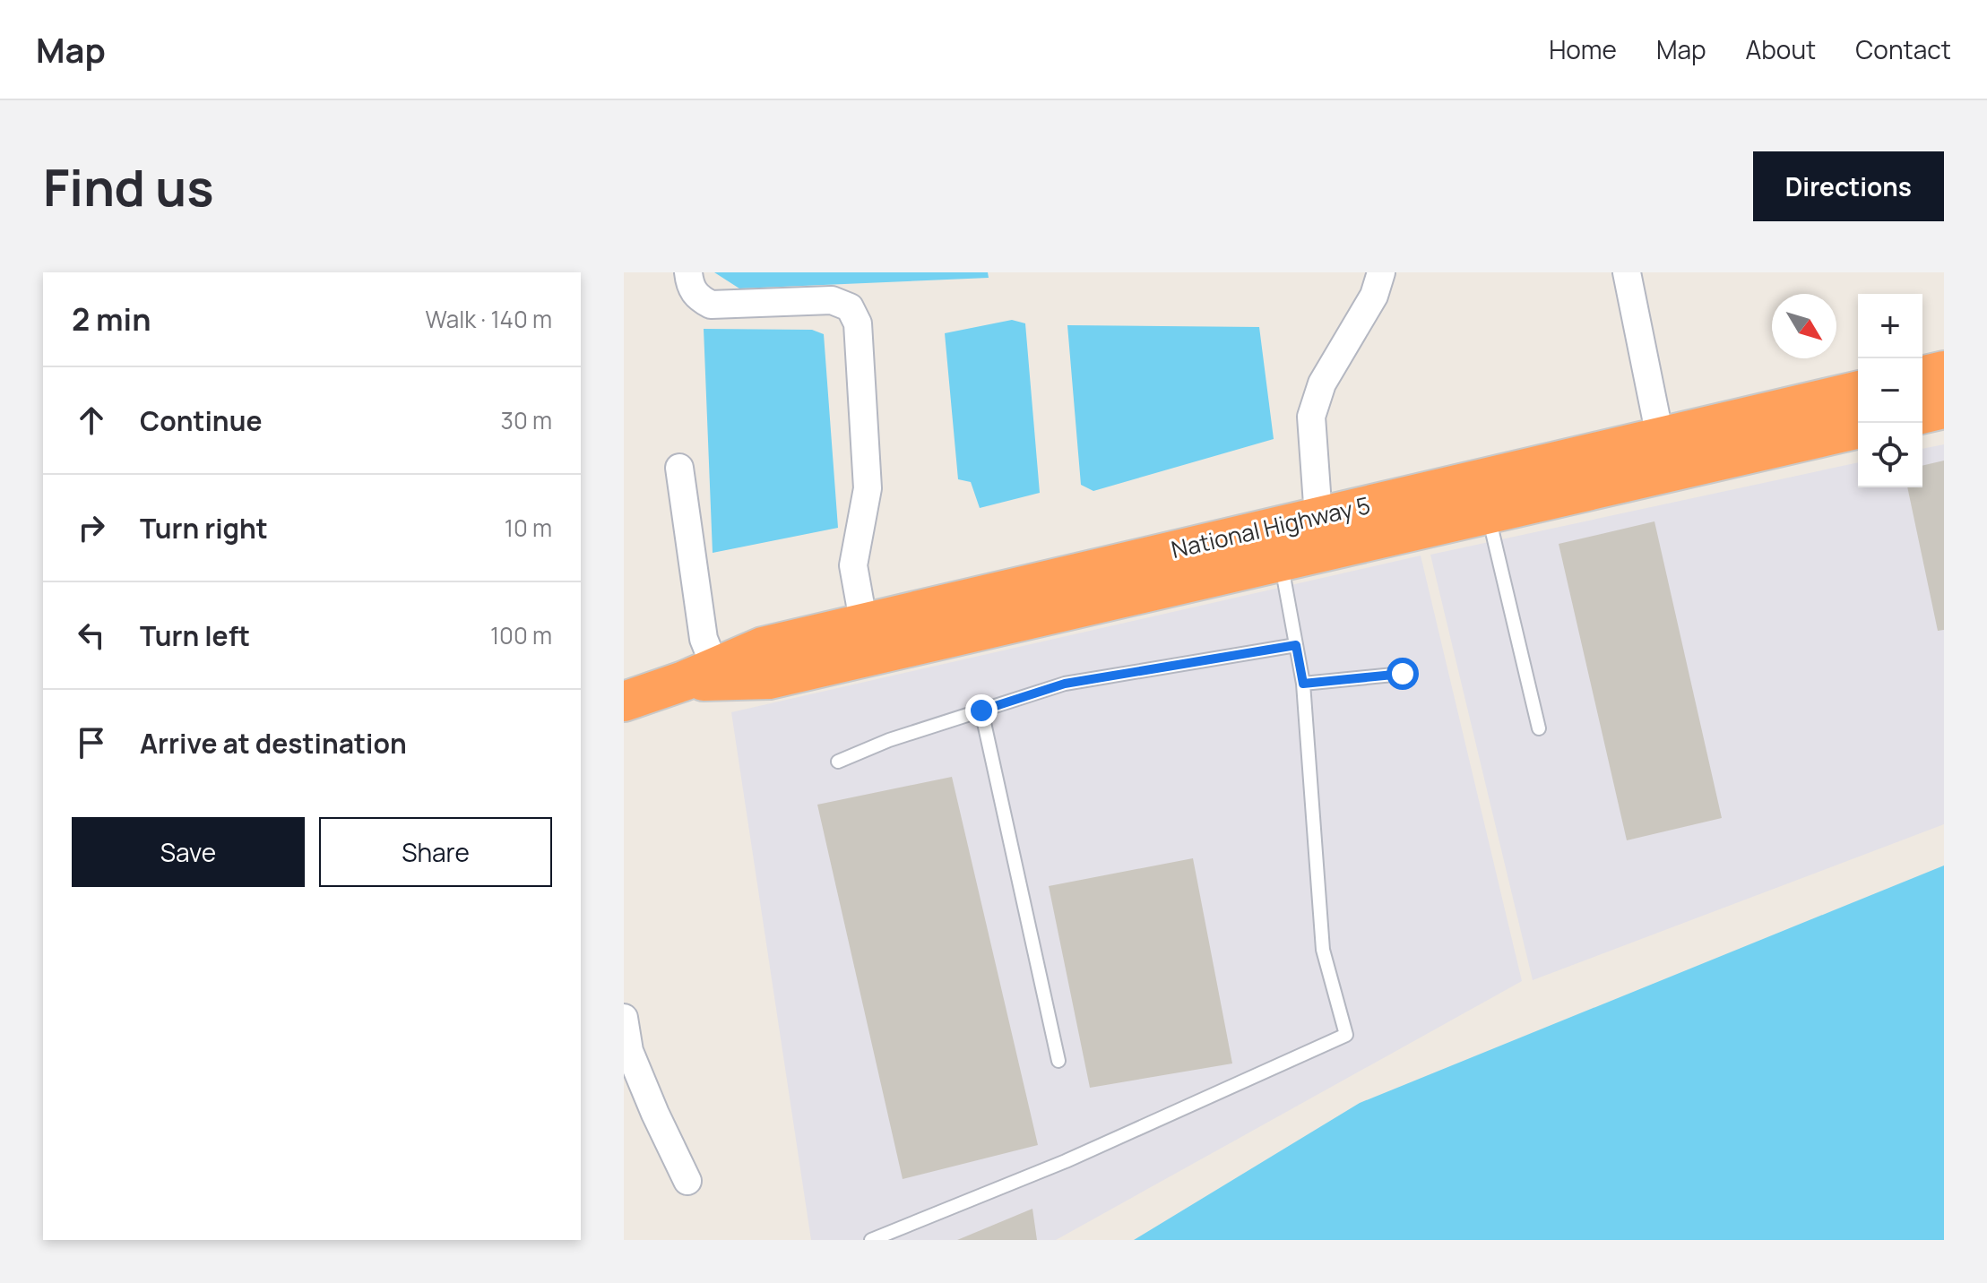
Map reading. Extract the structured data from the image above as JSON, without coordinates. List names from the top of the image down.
{
  "streets": {
    "highway": ["National Highway 5"]
  },
  "north": "bottom right",
  "page": {
    "header": "Map",
    "nav": [
      "Home",
      "Map",
      "About",
      "Contact"
    ],
    "buttons": [
      "Directions",
      ["Save", "Share"]
    ],
    "title": "Find us",
    "heading": ["2 min", "Walk · 140 m"],
    "map_buttons": ["+", "−"],
    "list": [
      ["Continue", "30 m"],
      ["Turn right", "10 m"],
      ["Turn left", "100 m"],
      "Arrive at destination"
    ]
  }
}
